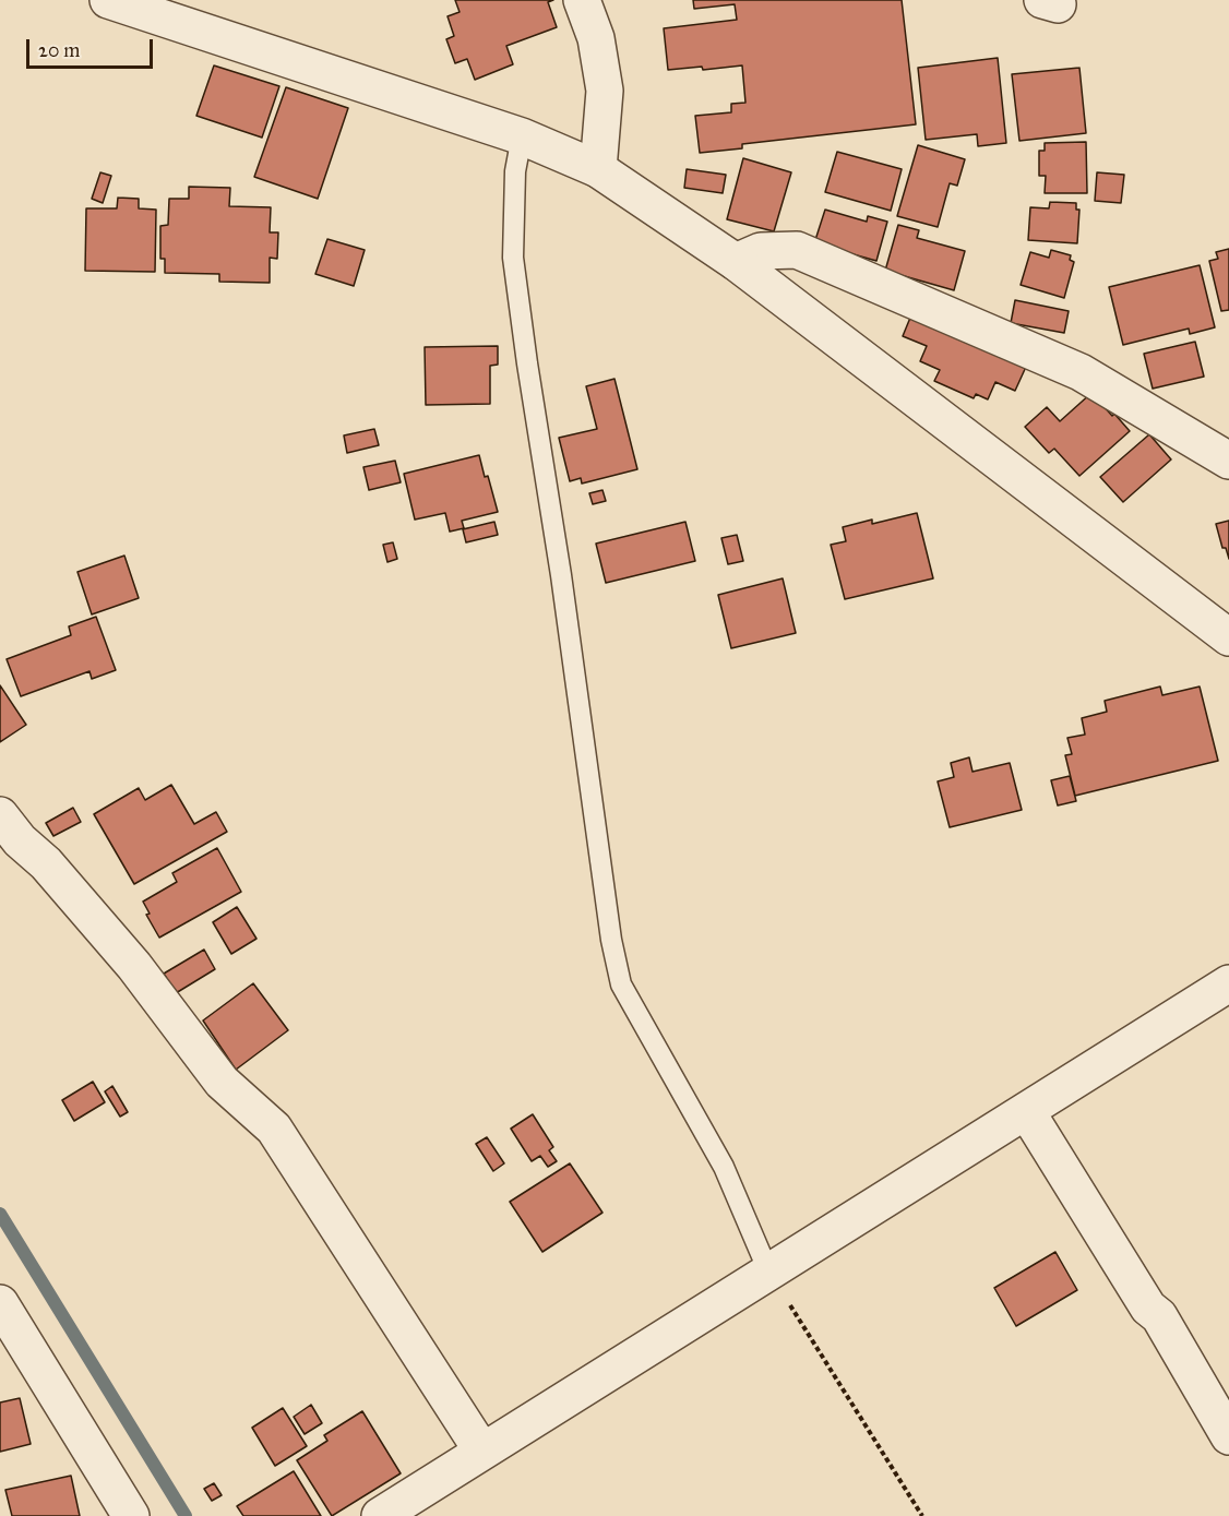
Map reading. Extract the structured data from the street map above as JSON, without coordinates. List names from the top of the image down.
{
  "scale_bar": "20 m"
}
